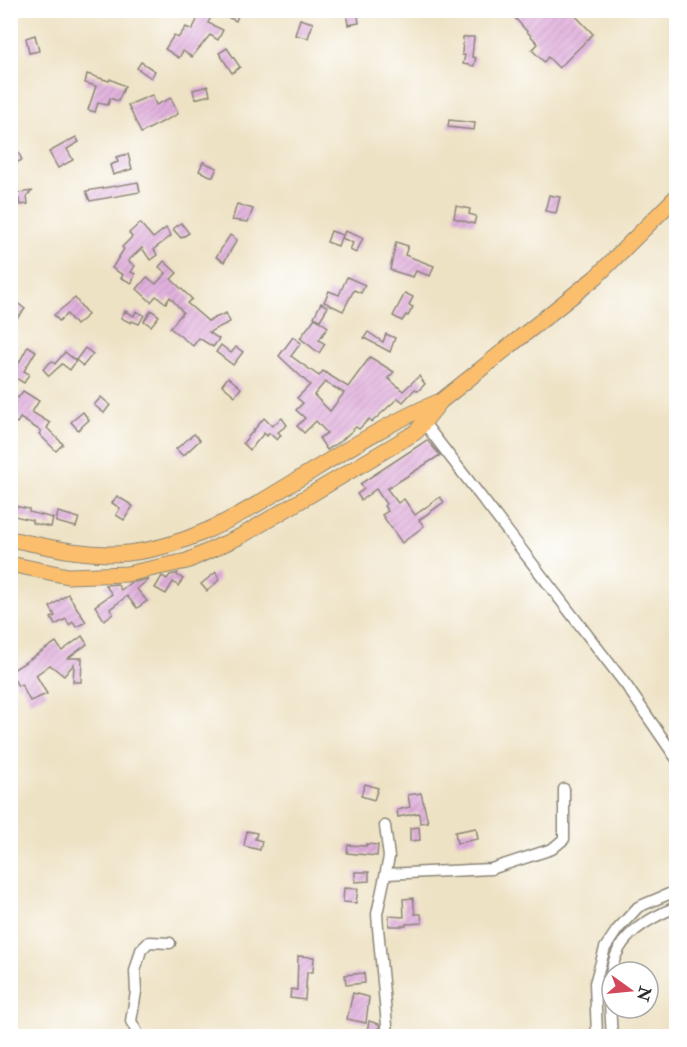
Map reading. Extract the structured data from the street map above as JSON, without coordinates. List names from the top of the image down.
{
  "north": "right"
}
